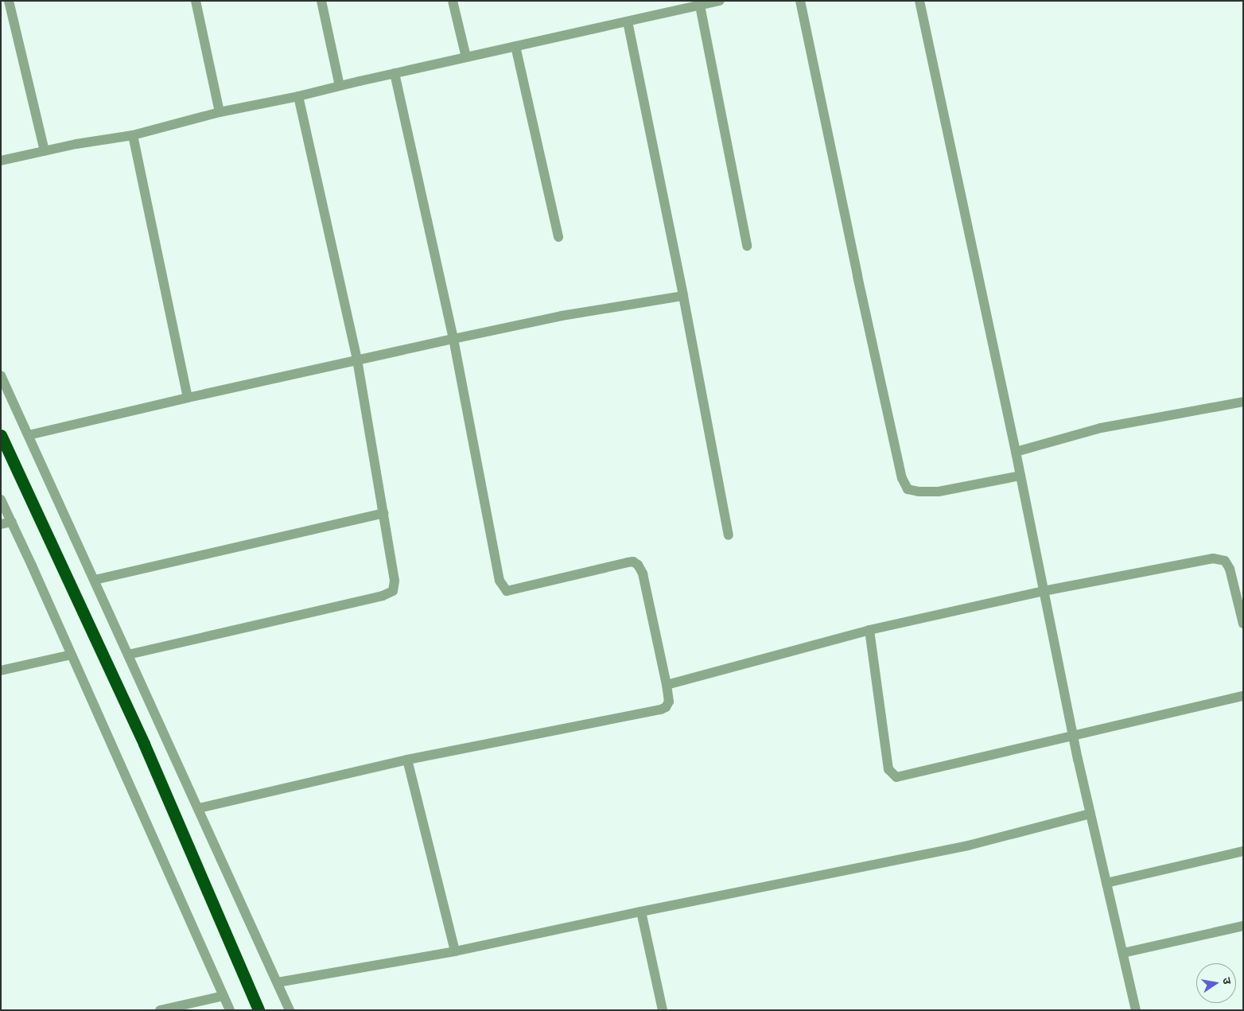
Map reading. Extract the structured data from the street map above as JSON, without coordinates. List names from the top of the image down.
{
  "north": "right"
}
